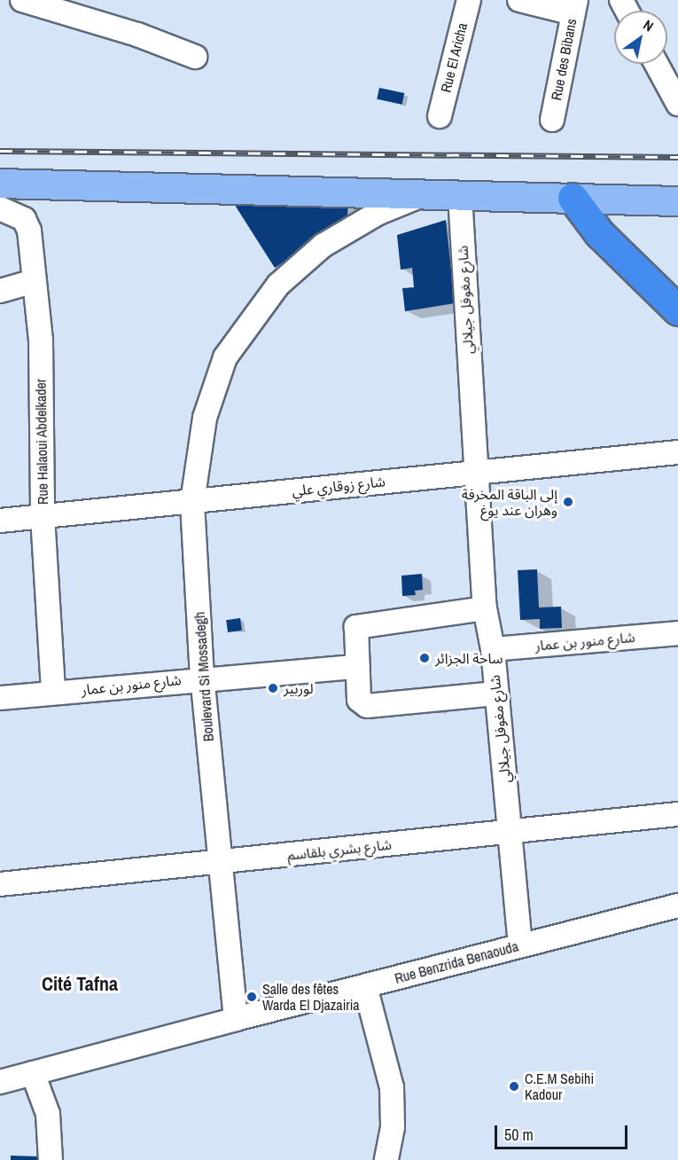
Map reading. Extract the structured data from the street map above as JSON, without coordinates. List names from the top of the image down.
{
  "streets": {
    "street": [
      "Rue El Aricha",
      "Rue des Bibans",
      "شارع مغوفل جيلالي",
      "Rue Halaoui Abdelkader",
      "شارع زوقاري علي",
      "شارع منور بن عمار",
      "Boulevard Si Mossadegh",
      "شارع بشري بلقاسم",
      "Rue Benzrida Benaouda"
    ]
  },
  "crossings": [
    ["شارع مغوفل جيلالي", "شارع زوقاري علي"],
    ["شارع مغوفل جيلالي", "شارع منور بن عمار"],
    ["شارع مغوفل جيلالي", "شارع بشري بلقاسم"],
    ["شارع مغوفل جيلالي", "Rue Benzrida Benaouda"],
    ["Rue Halaoui Abdelkader", "شارع زوقاري علي"],
    ["Rue Halaoui Abdelkader", "شارع منور بن عمار"],
    ["شارع زوقاري علي", "Boulevard Si Mossadegh"],
    ["شارع منور بن عمار", "Boulevard Si Mossadegh"],
    ["Boulevard Si Mossadegh", "شارع بشري بلقاسم"],
    ["Boulevard Si Mossadegh", "Rue Benzrida Benaouda"]
  ],
  "districts": ["Cité Tafna"],
  "places": [
    "إلى الباقة المخرفة وهران عند يوغ",
    "ساحة الجزائر",
    "لوربير",
    "Salle des fêtes Warda El Djazairia",
    "C.E.M Sebihi Kadour"
  ],
  "scale_bar": "50 m",
  "north": "top right"
}
